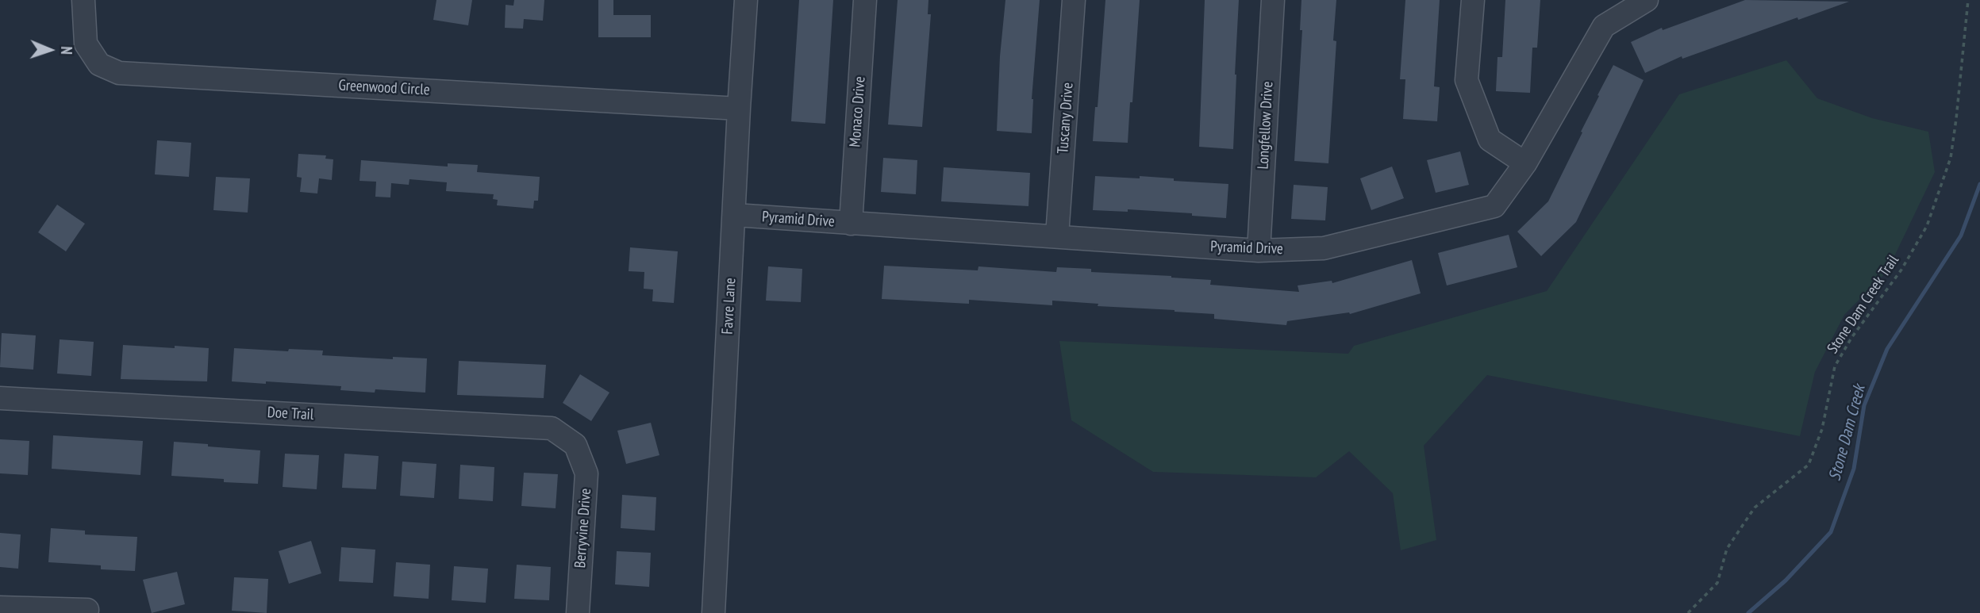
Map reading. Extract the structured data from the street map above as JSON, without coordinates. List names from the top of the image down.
{
  "streets": {
    "street": [
      "Greenwood Circle",
      "Monaco Drive",
      "Tuscany Drive",
      "Longfellow Drive",
      "Pyramid Drive",
      "Favre Lane",
      "Doe Trail",
      "Berryvine Drive"
    ],
    "path": ["Stone Dam Creek Trail"]
  },
  "crossings": [
    ["Greenwood Circle", "Favre Lane"],
    ["Monaco Drive", "Pyramid Drive"],
    ["Tuscany Drive", "Pyramid Drive"],
    ["Longfellow Drive", "Pyramid Drive"],
    ["Pyramid Drive", "Favre Lane"],
    ["Doe Trail", "Berryvine Drive"]
  ],
  "water": ["Stone Dam Creek"],
  "north": "right"
}
